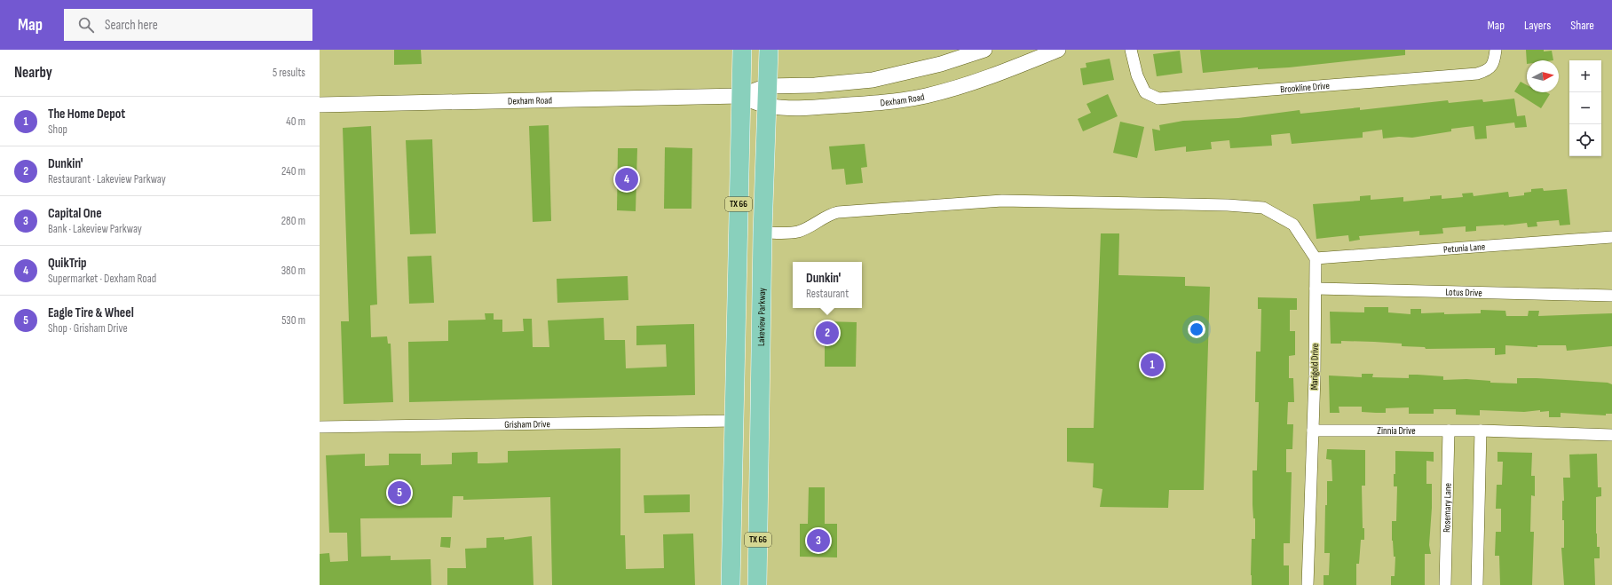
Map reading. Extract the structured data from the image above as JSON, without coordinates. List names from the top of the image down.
{
  "streets": {
    "main road": ["TX 66", "Lakeview Parkway"],
    "street": [
      "Brookline Drive",
      "Dexham Road",
      "Petunia Lane",
      "Lotus Drive",
      "Marigold Drive",
      "Grisham Drive",
      "Zinnia Drive",
      "Rosemary Lane"
    ]
  },
  "crossings": [
    ["Dexham Road", "TX 66"],
    ["Dexham Road", "Lakeview Parkway"],
    ["TX 66", "Grisham Drive"],
    ["Petunia Lane", "Marigold Drive"],
    ["Lotus Drive", "Marigold Drive"],
    ["Marigold Drive", "Zinnia Drive"],
    ["Zinnia Drive", "Rosemary Lane"]
  ],
  "north": "right",
  "page": {
    "header": "Map",
    "search": "Search here",
    "nav": ["Map", "Layers", "Share"],
    "heading": ["Nearby", "5 results"],
    "map_buttons": ["+", "−"],
    "list": [
      {
        "mark": "1",
        "name": "The Home Depot",
        "note": "Shop",
        "value": "40 m"
      },
      {
        "mark": "2",
        "name": "Dunkin'",
        "note": "Restaurant · Lakeview Parkway",
        "value": "240 m"
      },
      {
        "mark": "3",
        "name": "Capital One",
        "note": "Bank · Lakeview Parkway",
        "value": "280 m"
      },
      {
        "mark": "4",
        "name": "QuikTrip",
        "note": "Supermarket · Dexham Road",
        "value": "380 m"
      },
      {
        "mark": "5",
        "name": "Eagle Tire & Wheel",
        "note": "Shop · Grisham Drive",
        "value": "530 m"
      }
    ],
    "pins": [
      "4",
      "2",
      "1",
      "5",
      "3"
    ],
    "popup": ["Dunkin'", "Restaurant"]
  }
}
